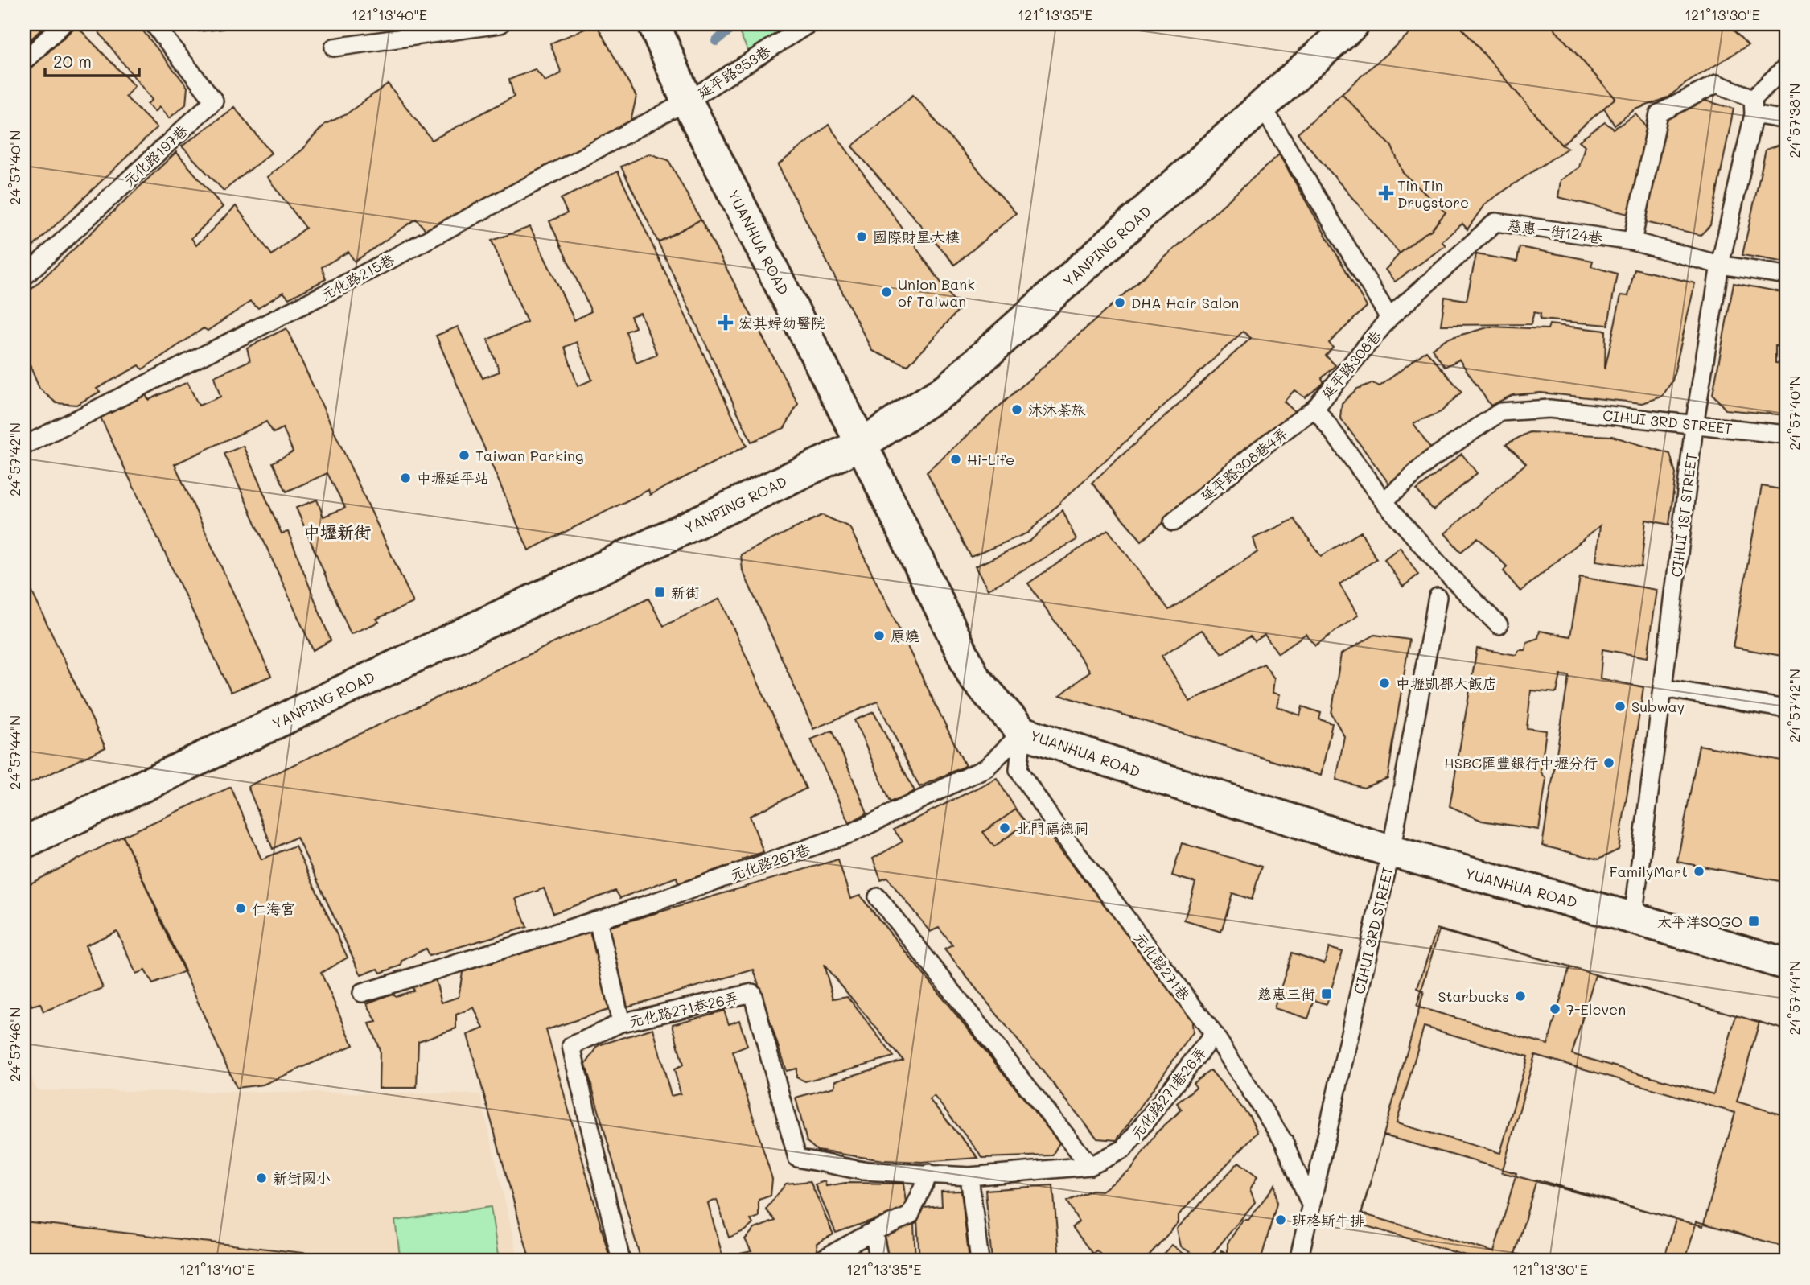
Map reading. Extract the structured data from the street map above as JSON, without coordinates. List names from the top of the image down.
{
  "streets": {
    "street": ["YUANHUA ROAD", "YANPING ROAD"],
    "lane": [
      "延平路353巷",
      "元化路197巷",
      "慈惠一街124巷",
      "元化路215巷",
      "延平路308巷",
      "CIHUI 3RD STREET",
      "延平路308巷4弄",
      "CIHUI 1ST STREET",
      "元化路267巷",
      "元化路271巷",
      "元化路271巷26弄"
    ]
  },
  "crossings": [
    ["延平路353巷", "YUANHUA ROAD"],
    ["延平路353巷", "元化路215巷"],
    ["慈惠一街124巷", "延平路308巷"],
    ["慈惠一街124巷", "CIHUI 1ST STREET"],
    ["YUANHUA ROAD", "YANPING ROAD"],
    ["YUANHUA ROAD", "元化路215巷"],
    ["YUANHUA ROAD", "CIHUI 3RD STREET"],
    ["YUANHUA ROAD", "CIHUI 1ST STREET"],
    ["YUANHUA ROAD", "元化路267巷"],
    ["YUANHUA ROAD", "元化路271巷"],
    ["YANPING ROAD", "延平路308巷"],
    ["延平路308巷", "CIHUI 3RD STREET"],
    ["延平路308巷", "延平路308巷4弄"],
    ["CIHUI 3RD STREET", "CIHUI 1ST STREET"],
    ["CIHUI 3RD STREET", "元化路271巷"],
    ["元化路267巷", "元化路271巷"],
    ["元化路271巷", "元化路271巷26弄"]
  ],
  "districts": ["中壢新街"],
  "places": {
    "health": ["Tin Tin Drugstore", "宏其婦幼醫院"],
    "other": [
      "國際財星大樓",
      "Union Bank of Taiwan",
      "DHA Hair Salon",
      "沐沐茶旅",
      "Taiwan Parking",
      "Hi-Life",
      "中壢延平站",
      "原燒",
      "中壢凱都大飯店",
      "Subway",
      "HSBC匯豐銀行中壢分行",
      "北門福德祠",
      "FamilyMart",
      "仁海宮",
      "Starbucks",
      "7-Eleven",
      "新街國小",
      "班格斯牛排"
    ],
    "transit": ["新街", "太平洋SOGO", "慈惠三街"]
  },
  "scale_bar": "20 m",
  "coordinates": [
    "121°13'40\"E",
    "121°13'35\"E",
    "121°13'30\"E",
    "24°57'38\"N",
    "24°57'40\"N",
    "24°57'42\"N",
    "24°57'44\"N",
    "24°57'46\"N"
  ]
}
